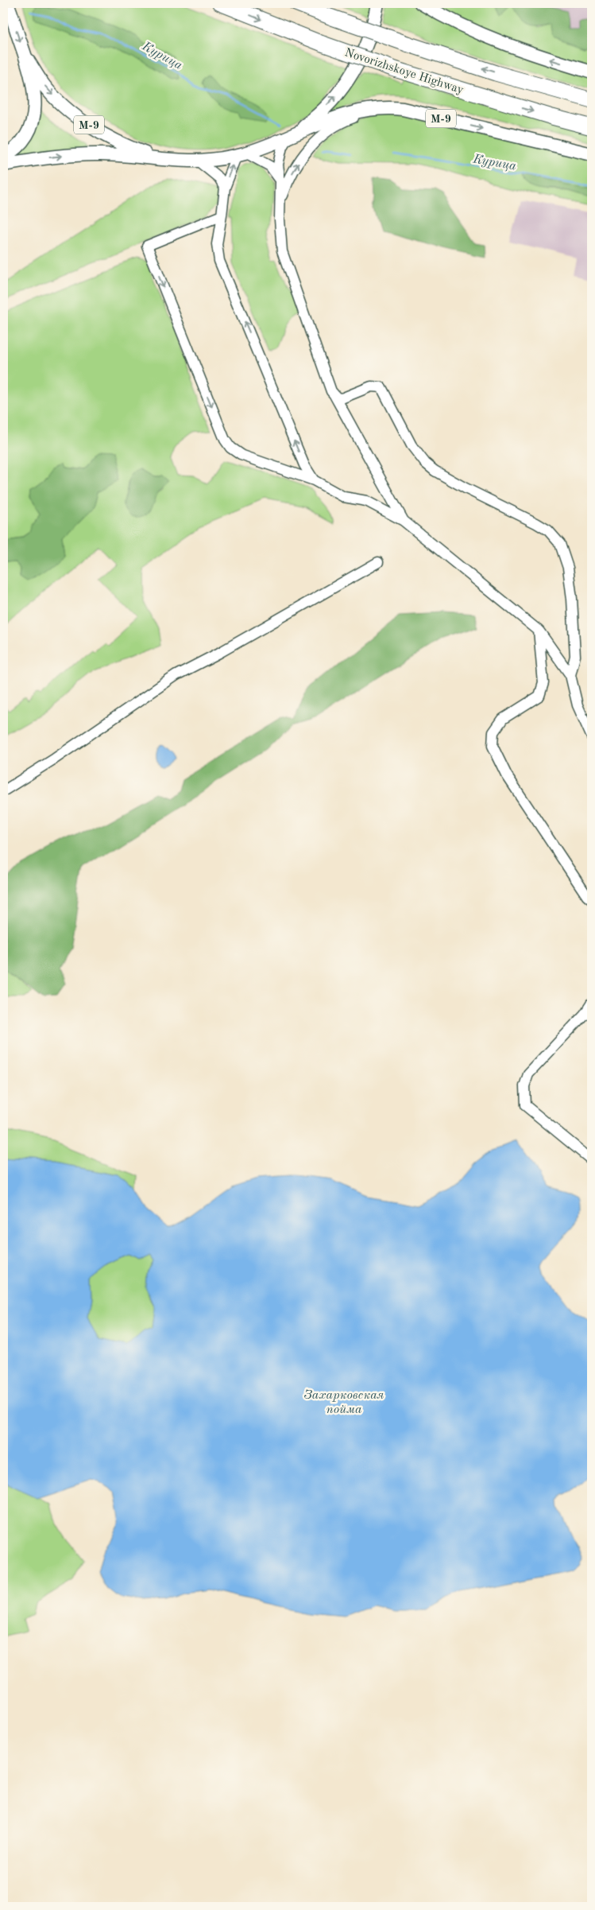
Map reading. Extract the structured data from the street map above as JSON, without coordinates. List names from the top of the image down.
{
  "streets": {
    "highway": ["Novorizhskoye Highway"],
    "main road": ["М-9"]
  },
  "water": ["Курица", "Захарковская пойма"]
}
